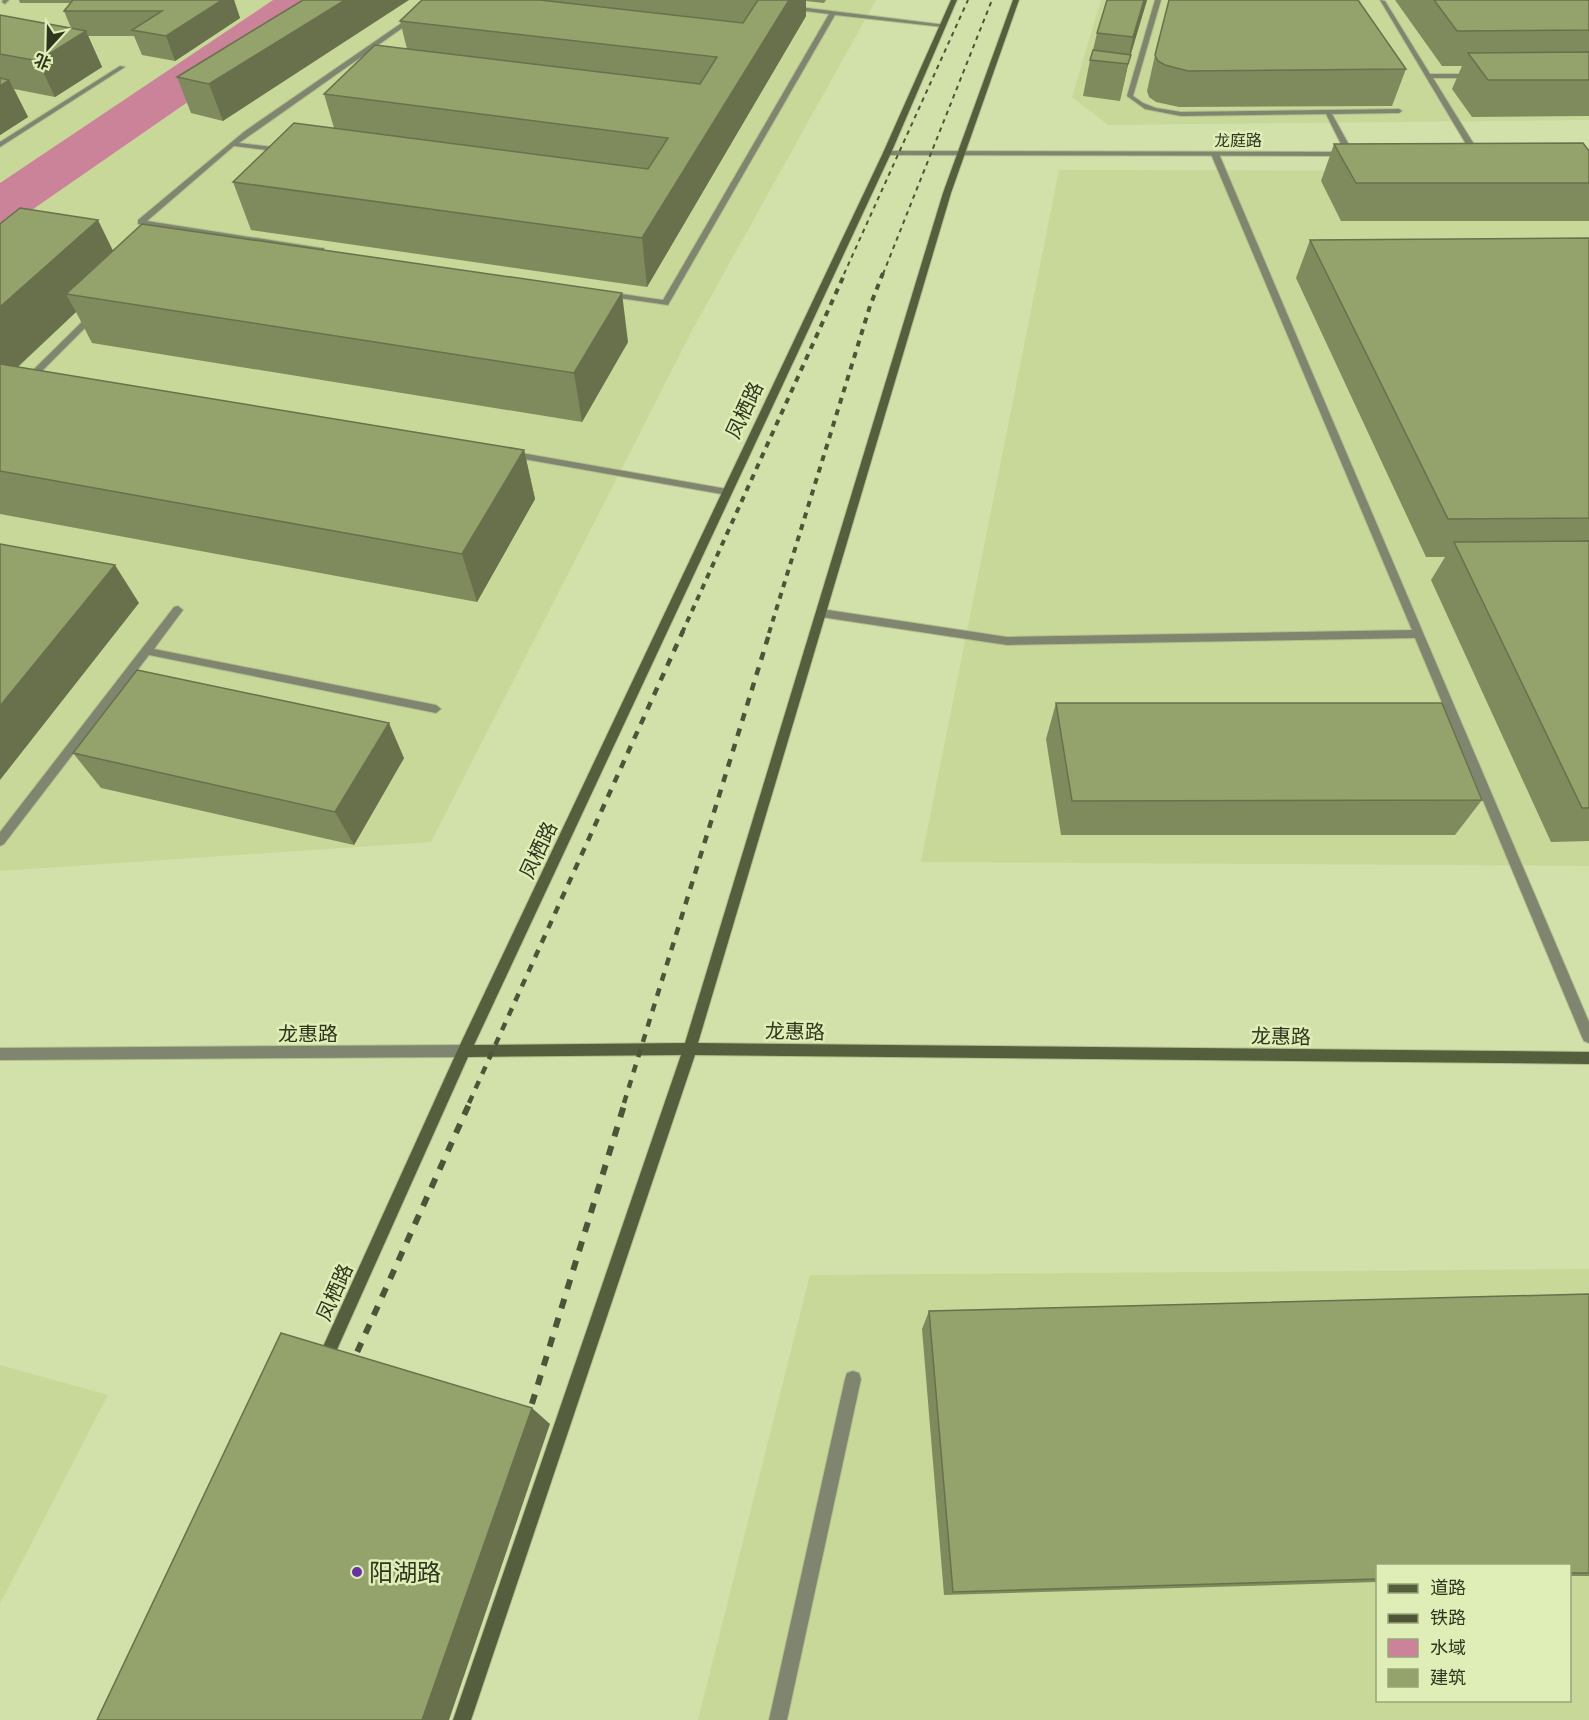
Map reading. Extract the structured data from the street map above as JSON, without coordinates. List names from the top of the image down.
{
  "streets": {
    "main road": ["凤栖路", "龙惠路"],
    "street": ["龙庭路"]
  },
  "crossings": [
    ["龙庭路", "凤栖路"],
    ["凤栖路", "龙惠路"]
  ],
  "places": ["阳湖路"],
  "legend": [
    "道路",
    "铁路",
    "水域",
    "建筑"
  ],
  "north": "bottom"
}
